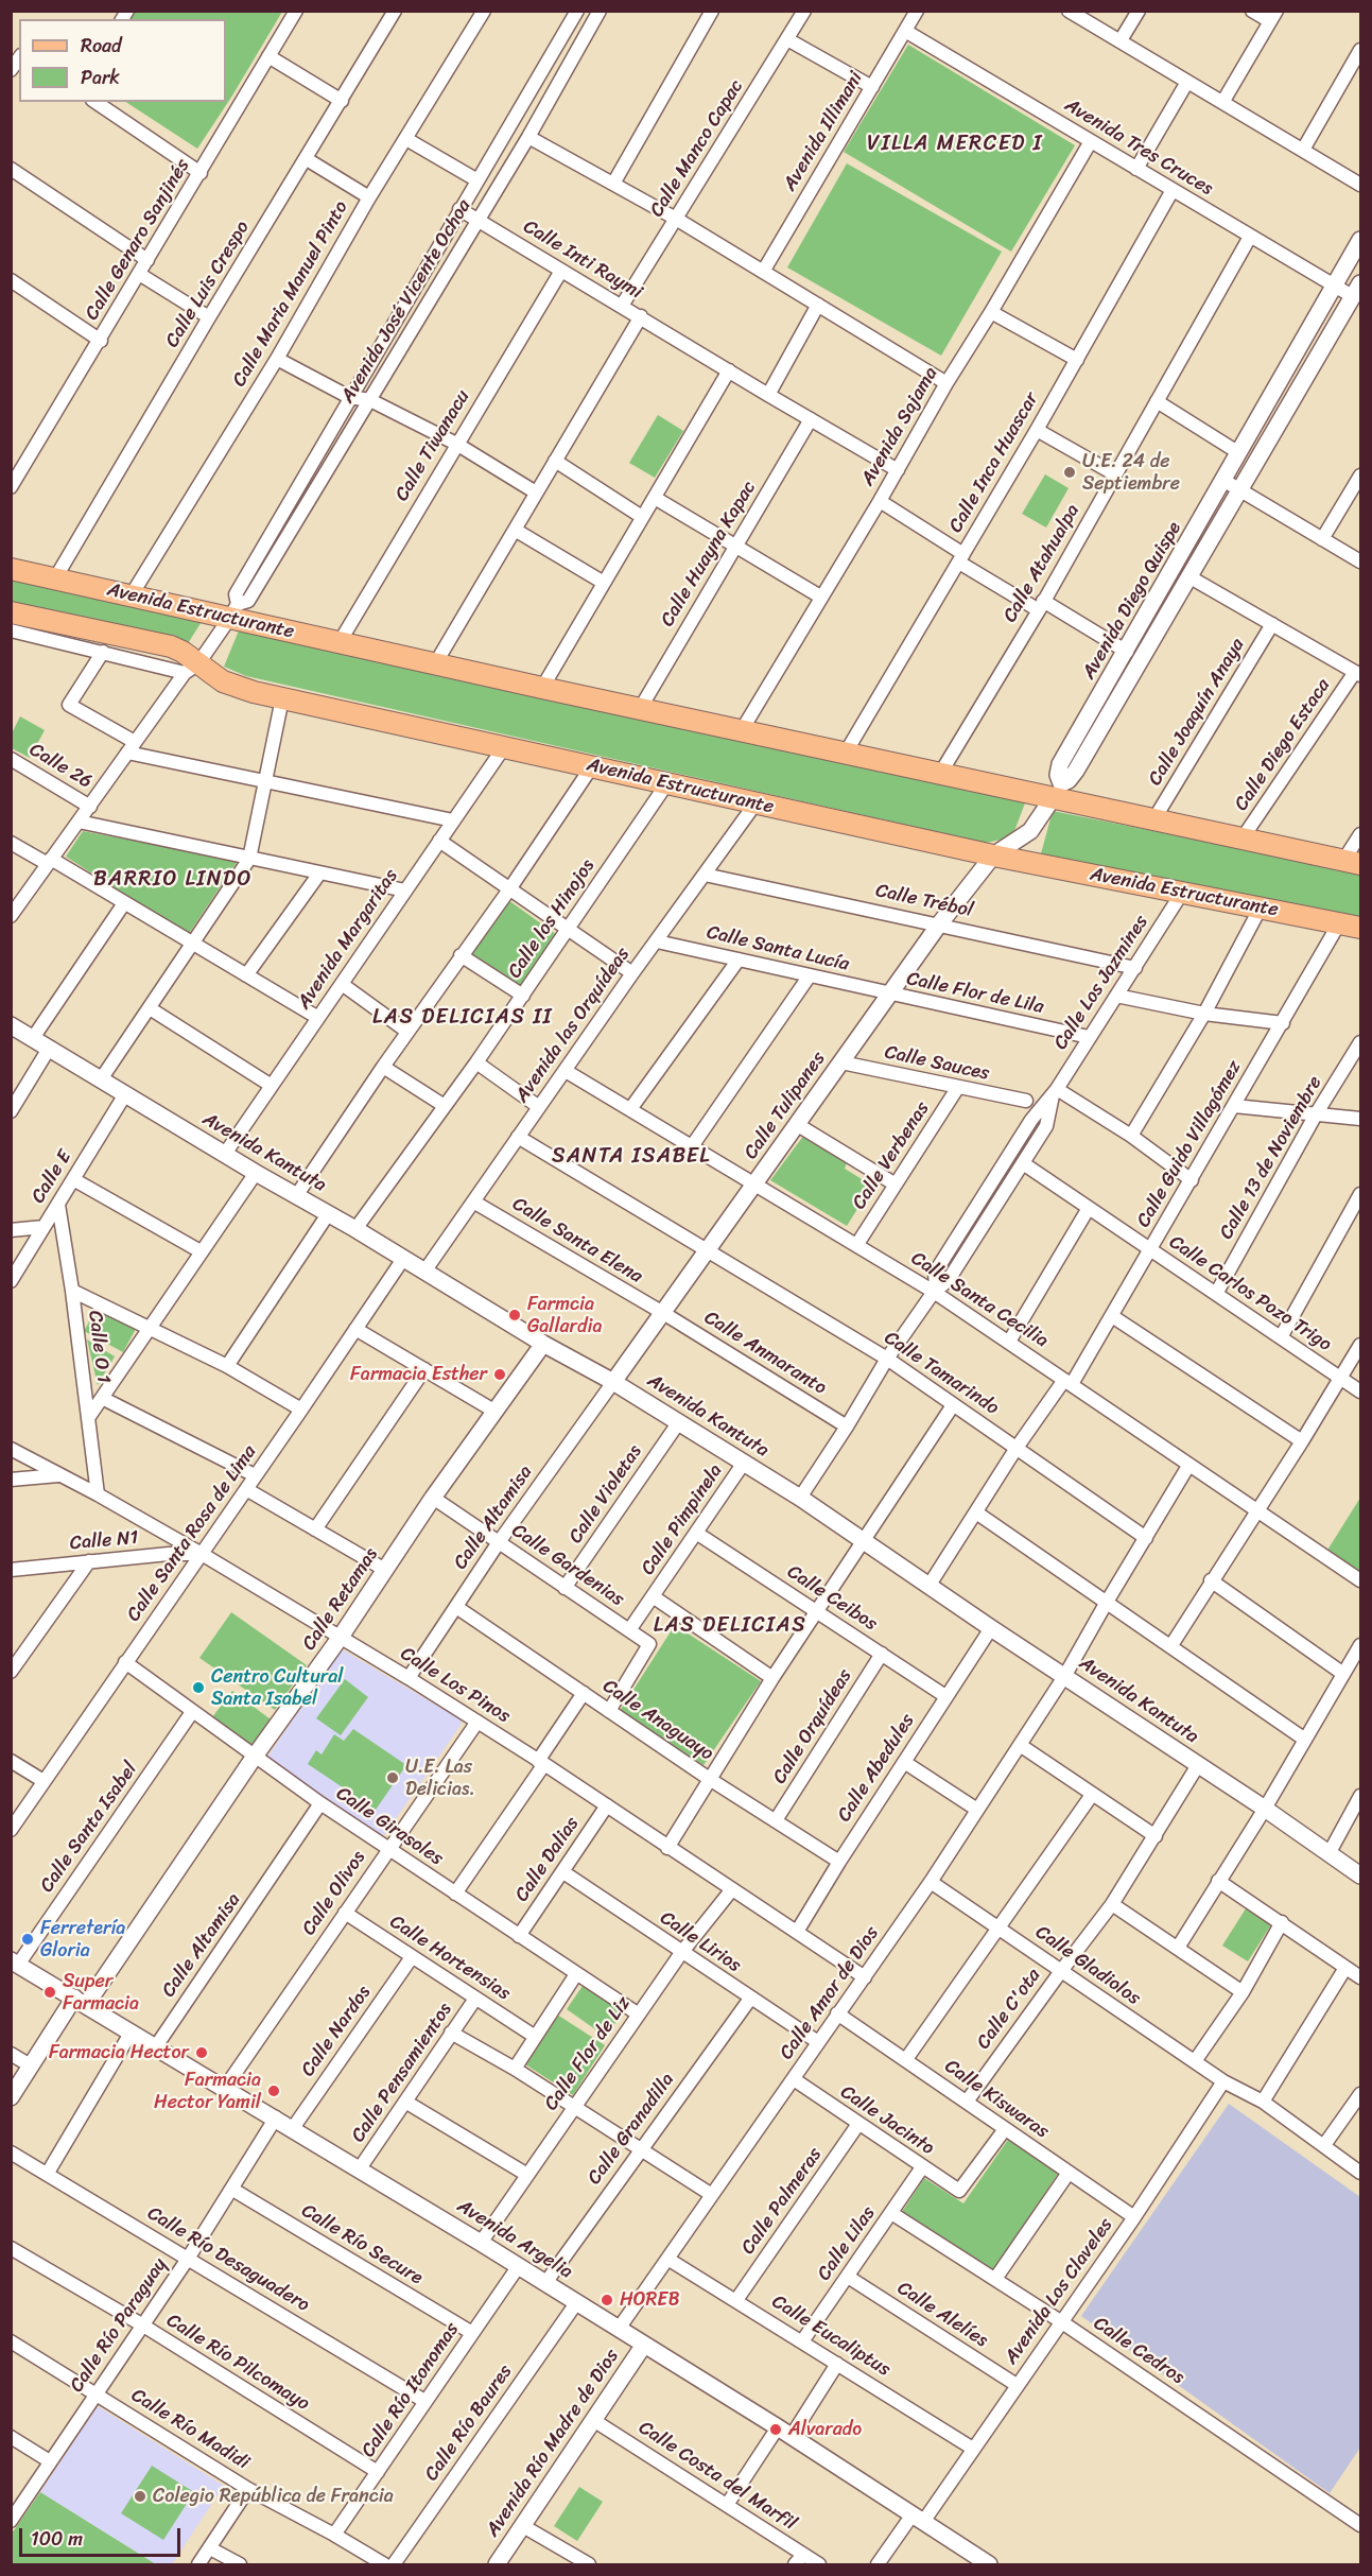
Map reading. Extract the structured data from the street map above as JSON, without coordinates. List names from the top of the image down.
{
  "streets": {
    "main road": ["Avenida Estructurante"],
    "street": [
      "Avenida Illimani",
      "Avenida Tres Cruces",
      "Calle Manco Capac",
      "Calle Genaro Sanjinés",
      "Calle Inti Raymi",
      "Calle Luis Crespo",
      "Calle Maria Manuel Pinto",
      "Avenida José Vicente Ochoa",
      "Avenida Sajama",
      "Calle Tiwanacu",
      "Calle Inca Huascar",
      "Calle Huayna Kapac",
      "Calle Atahualpa",
      "Avenida Diego Quispe",
      "Calle Joaquín Anaya",
      "Calle Diego Estaca",
      "Calle 26",
      "Calle Trébol",
      "Calle los Hinojos",
      "Avenida Margaritas",
      "Calle Santa Lucía",
      "Calle Los Jazmines",
      "Calle Flor de Lila",
      "Avenida las Orquídeas",
      "Calle Sauces",
      "Calle Tulipanes",
      "Calle Guido Villagómez",
      "Avenida Kantuta",
      "Calle Verbenas",
      "Calle 13 de Noviembre",
      "Calle E",
      "Calle Santa Elena",
      "Calle Carlos Pozo Trigo",
      "Calle Santa Cecilia",
      "Calle O 1",
      "Calle Anmaranto",
      "Calle Tamarindo",
      "Calle Violetas",
      "Calle Altamisa",
      "Calle Pimpinela",
      "Calle Santa Rosa de Lima",
      "Calle N1",
      "Calle Gardenias",
      "Calle Ceibos",
      "Calle Retamas",
      "Calle Los Pinos",
      "Calle Anaguayo",
      "Calle Orquídeas",
      "Calle Abedules",
      "Calle Girasoles",
      "Calle Santa Isabel",
      "Calle Dalias",
      "Calle Olivos",
      "Calle Lirios",
      "Calle Hortensias",
      "Calle Gladiolos",
      "Calle Amor de Dios",
      "Calle C'ota",
      "Calle Nardos",
      "Calle Flor de Liz",
      "Calle Pensamientos",
      "Calle Kiswaras",
      "Calle Jacinto",
      "Calle Granadilla",
      "Calle Palmeras",
      "Avenida Argelia",
      "Calle Lilas",
      "Calle Río Secure",
      "Calle Río Desaguadero",
      "Avenida Los Claveles",
      "Calle Alelíes",
      "Calle Río Paraguay",
      "Calle Eucaliptus",
      "Calle Cedros",
      "Calle Río Pilcomayo",
      "Calle Río Itonomas",
      "Calle Río Baures",
      "Calle Río Madidi",
      "Avenida Río Madre de Dios",
      "Calle Costa del Marfil"
    ]
  },
  "crossings": [
    ["Avenida Illimani", "Avenida Tres Cruces"],
    ["Avenida Tres Cruces", "Avenida Sajama"],
    ["Avenida Tres Cruces", "Calle Inca Huascar"],
    ["Avenida Tres Cruces", "Calle Atahualpa"],
    ["Avenida Tres Cruces", "Avenida Diego Quispe"],
    ["Calle Manco Capac", "Calle Inti Raymi"],
    ["Calle Inti Raymi", "Avenida José Vicente Ochoa"],
    ["Calle Inti Raymi", "Avenida Sajama"],
    ["Calle Inti Raymi", "Calle Tiwanacu"],
    ["Calle Inti Raymi", "Calle Huayna Kapac"],
    ["Calle Luis Crespo", "Avenida Estructurante"],
    ["Calle Maria Manuel Pinto", "Avenida Estructurante"],
    ["Avenida José Vicente Ochoa", "Avenida Estructurante"],
    ["Avenida Sajama", "Avenida Estructurante"],
    ["Calle Tiwanacu", "Avenida Estructurante"],
    ["Calle Inca Huascar", "Avenida Estructurante"],
    ["Calle Huayna Kapac", "Avenida Estructurante"],
    ["Calle Atahualpa", "Avenida Estructurante"],
    ["Avenida Diego Quispe", "Avenida Estructurante"],
    ["Avenida Diego Quispe", "Calle Tulipanes"],
    ["Avenida Estructurante", "Calle Joaquín Anaya"],
    ["Avenida Estructurante", "Calle Diego Estaca"],
    ["Avenida Estructurante", "Calle los Hinojos"],
    ["Avenida Estructurante", "Avenida Margaritas"],
    ["Avenida Estructurante", "Calle Los Jazmines"],
    ["Avenida Estructurante", "Avenida las Orquídeas"],
    ["Avenida Estructurante", "Calle Tulipanes"],
    ["Avenida Estructurante", "Calle Guido Villagómez"],
    ["Calle Trébol", "Calle Los Jazmines"],
    ["Calle Trébol", "Avenida las Orquídeas"],
    ["Calle Trébol", "Calle Tulipanes"],
    ["Calle los Hinojos", "Avenida Kantuta"],
    ["Avenida Margaritas", "Avenida Kantuta"],
    ["Calle Santa Lucía", "Calle Flor de Lila"],
    ["Calle Santa Lucía", "Avenida las Orquídeas"],
    ["Calle Santa Lucía", "Calle Tulipanes"],
    ["Calle Los Jazmines", "Calle Flor de Lila"],
    ["Calle Los Jazmines", "Avenida Kantuta"],
    ["Calle Los Jazmines", "Calle Carlos Pozo Trigo"],
    ["Calle Los Jazmines", "Calle Santa Cecilia"],
    ["Calle Los Jazmines", "Calle Anmaranto"],
    ["Calle Los Jazmines", "Calle Tamarindo"],
    ["Calle Flor de Lila", "Calle Tulipanes"],
    ["Avenida las Orquídeas", "Avenida Kantuta"],
    ["Avenida las Orquídeas", "Calle Santa Elena"],
    ["Avenida las Orquídeas", "Calle Santa Cecilia"],
    ["Avenida las Orquídeas", "Calle Tamarindo"],
    ["Calle Sauces", "Calle Tulipanes"],
    ["Calle Sauces", "Calle Verbenas"],
    ["Calle Tulipanes", "Avenida Kantuta"],
    ["Calle Tulipanes", "Calle Santa Elena"],
    ["Calle Tulipanes", "Calle Santa Cecilia"],
    ["Calle Tulipanes", "Calle Anmaranto"],
    ["Calle Tulipanes", "Calle Tamarindo"],
    ["Calle Tulipanes", "Calle Altamisa"],
    ["Calle Guido Villagómez", "Avenida Kantuta"],
    ["Calle Guido Villagómez", "Calle Carlos Pozo Trigo"],
    ["Calle Guido Villagómez", "Calle Santa Cecilia"],
    ["Calle Guido Villagómez", "Calle Tamarindo"],
    ["Avenida Kantuta", "Calle E"],
    ["Avenida Kantuta", "Calle Violetas"],
    ["Avenida Kantuta", "Calle Altamisa"],
    ["Avenida Kantuta", "Calle Pimpinela"],
    ["Avenida Kantuta", "Calle Santa Rosa de Lima"],
    ["Avenida Kantuta", "Calle Retamas"],
    ["Avenida Kantuta", "Calle Abedules"],
    ["Avenida Kantuta", "Calle Amor de Dios"],
    ["Avenida Kantuta", "Calle C'ota"],
    ["Calle Verbenas", "Calle Santa Cecilia"],
    ["Calle 13 de Noviembre", "Calle Carlos Pozo Trigo"],
    ["Calle E", "Calle O 1"],
    ["Calle Santa Elena", "Calle Anmaranto"],
    ["Calle Santa Cecilia", "Calle Amor de Dios"],
    ["Calle O 1", "Calle Los Pinos"],
    ["Calle Tamarindo", "Calle Amor de Dios"],
    ["Calle Violetas", "Calle Gardenias"],
    ["Calle Altamisa", "Calle Gardenias"],
    ["Calle Altamisa", "Calle Los Pinos"],
    ["Calle Altamisa", "Calle Anaguayo"],
    ["Calle Altamisa", "Calle Girasoles"],
    ["Calle Altamisa", "Avenida Argelia"],
    ["Calle Pimpinela", "Calle Gardenias"],
    ["Calle Pimpinela", "Calle Ceibos"],
    ["Calle Santa Rosa de Lima", "Calle N1"],
    ["Calle Santa Rosa de Lima", "Calle Los Pinos"],
    ["Calle Santa Rosa de Lima", "Calle Girasoles"],
    ["Calle N1", "Calle Los Pinos"],
    ["Calle Gardenias", "Calle Retamas"],
    ["Calle Gardenias", "Calle Anaguayo"],
    ["Calle Ceibos", "Calle Orquídeas"],
    ["Calle Ceibos", "Calle Abedules"],
    ["Calle Retamas", "Calle Los Pinos"],
    ["Calle Retamas", "Calle Girasoles"],
    ["Calle Retamas", "Avenida Argelia"],
    ["Calle Los Pinos", "Calle Abedules"],
    ["Calle Los Pinos", "Calle Dalias"],
    ["Calle Los Pinos", "Calle Olivos"],
    ["Calle Los Pinos", "Calle Amor de Dios"],
    ["Calle Los Pinos", "Calle Flor de Liz"],
    ["Calle Anaguayo", "Calle Orquídeas"],
    ["Calle Anaguayo", "Calle Abedules"],
    ["Calle Girasoles", "Calle Santa Isabel"],
    ["Calle Girasoles", "Calle Dalias"],
    ["Calle Girasoles", "Calle Olivos"],
    ["Calle Girasoles", "Calle Flor de Liz"],
    ["Calle Santa Isabel", "Avenida Argelia"],
    ["Calle Dalias", "Calle Lirios"],
    ["Calle Olivos", "Calle Hortensias"],
    ["Calle Olivos", "Avenida Argelia"],
    ["Calle Lirios", "Calle Amor de Dios"],
    ["Calle Lirios", "Calle Flor de Liz"],
    ["Calle Lirios", "Calle Granadilla"],
    ["Calle Hortensias", "Calle Nardos"],
    ["Calle Hortensias", "Calle Pensamientos"],
    ["Calle Gladiolos", "Calle Amor de Dios"],
    ["Calle Gladiolos", "Calle C'ota"],
    ["Calle Gladiolos", "Avenida Los Claveles"],
    ["Calle Amor de Dios", "Calle Kiswaras"],
    ["Calle Amor de Dios", "Calle Jacinto"],
    ["Calle Amor de Dios", "Avenida Argelia"],
    ["Calle Amor de Dios", "Calle Eucaliptus"],
    ["Calle C'ota", "Calle Kiswaras"],
    ["Calle Nardos", "Avenida Argelia"],
    ["Calle Flor de Liz", "Avenida Argelia"],
    ["Calle Pensamientos", "Avenida Argelia"],
    ["Calle Kiswaras", "Calle Jacinto"],
    ["Calle Kiswaras", "Avenida Los Claveles"],
    ["Calle Jacinto", "Calle Palmeras"],
    ["Calle Jacinto", "Calle Lilas"],
    ["Calle Granadilla", "Avenida Argelia"],
    ["Calle Palmeras", "Calle Eucaliptus"],
    ["Avenida Argelia", "Avenida Los Claveles"],
    ["Avenida Argelia", "Calle Río Paraguay"],
    ["Avenida Argelia", "Calle Río Itonomas"],
    ["Avenida Argelia", "Calle Río Baures"],
    ["Avenida Argelia", "Avenida Río Madre de Dios"],
    ["Calle Lilas", "Calle Alelíes"],
    ["Calle Lilas", "Calle Eucaliptus"],
    ["Calle Lilas", "Calle Cedros"],
    ["Calle Río Secure", "Calle Río Paraguay"],
    ["Calle Río Secure", "Calle Río Itonomas"],
    ["Calle Río Desaguadero", "Calle Río Paraguay"],
    ["Calle Río Desaguadero", "Calle Río Itonomas"],
    ["Avenida Los Claveles", "Calle Alelíes"],
    ["Avenida Los Claveles", "Calle Eucaliptus"],
    ["Avenida Los Claveles", "Calle Cedros"],
    ["Calle Río Paraguay", "Calle Río Pilcomayo"],
    ["Calle Río Paraguay", "Calle Río Madidi"],
    ["Calle Río Pilcomayo", "Calle Río Itonomas"],
    ["Calle Río Itonomas", "Calle Río Madidi"],
    ["Avenida Río Madre de Dios", "Calle Costa del Marfil"]
  ],
  "districts": [
    "VILLA MERCED I",
    "BARRIO LINDO",
    "LAS DELICIAS II",
    "SANTA ISABEL",
    "LAS DELICIAS"
  ],
  "places": [
    "U.E. 24 de Septiembre",
    "Farmcia Gallardia",
    "Farmacia Esther",
    "Centro Cultural Santa Isabel",
    "U.E. Las Delicias.",
    "Ferretería Gloria",
    "Super Farmacia",
    "Farmacia Hector",
    "Farmacia Hector Yamil",
    "HOREB",
    "Alvarado",
    "Colegio República de Francia"
  ],
  "legend": ["Road", "Park"],
  "scale_bar": "100 m"
}
